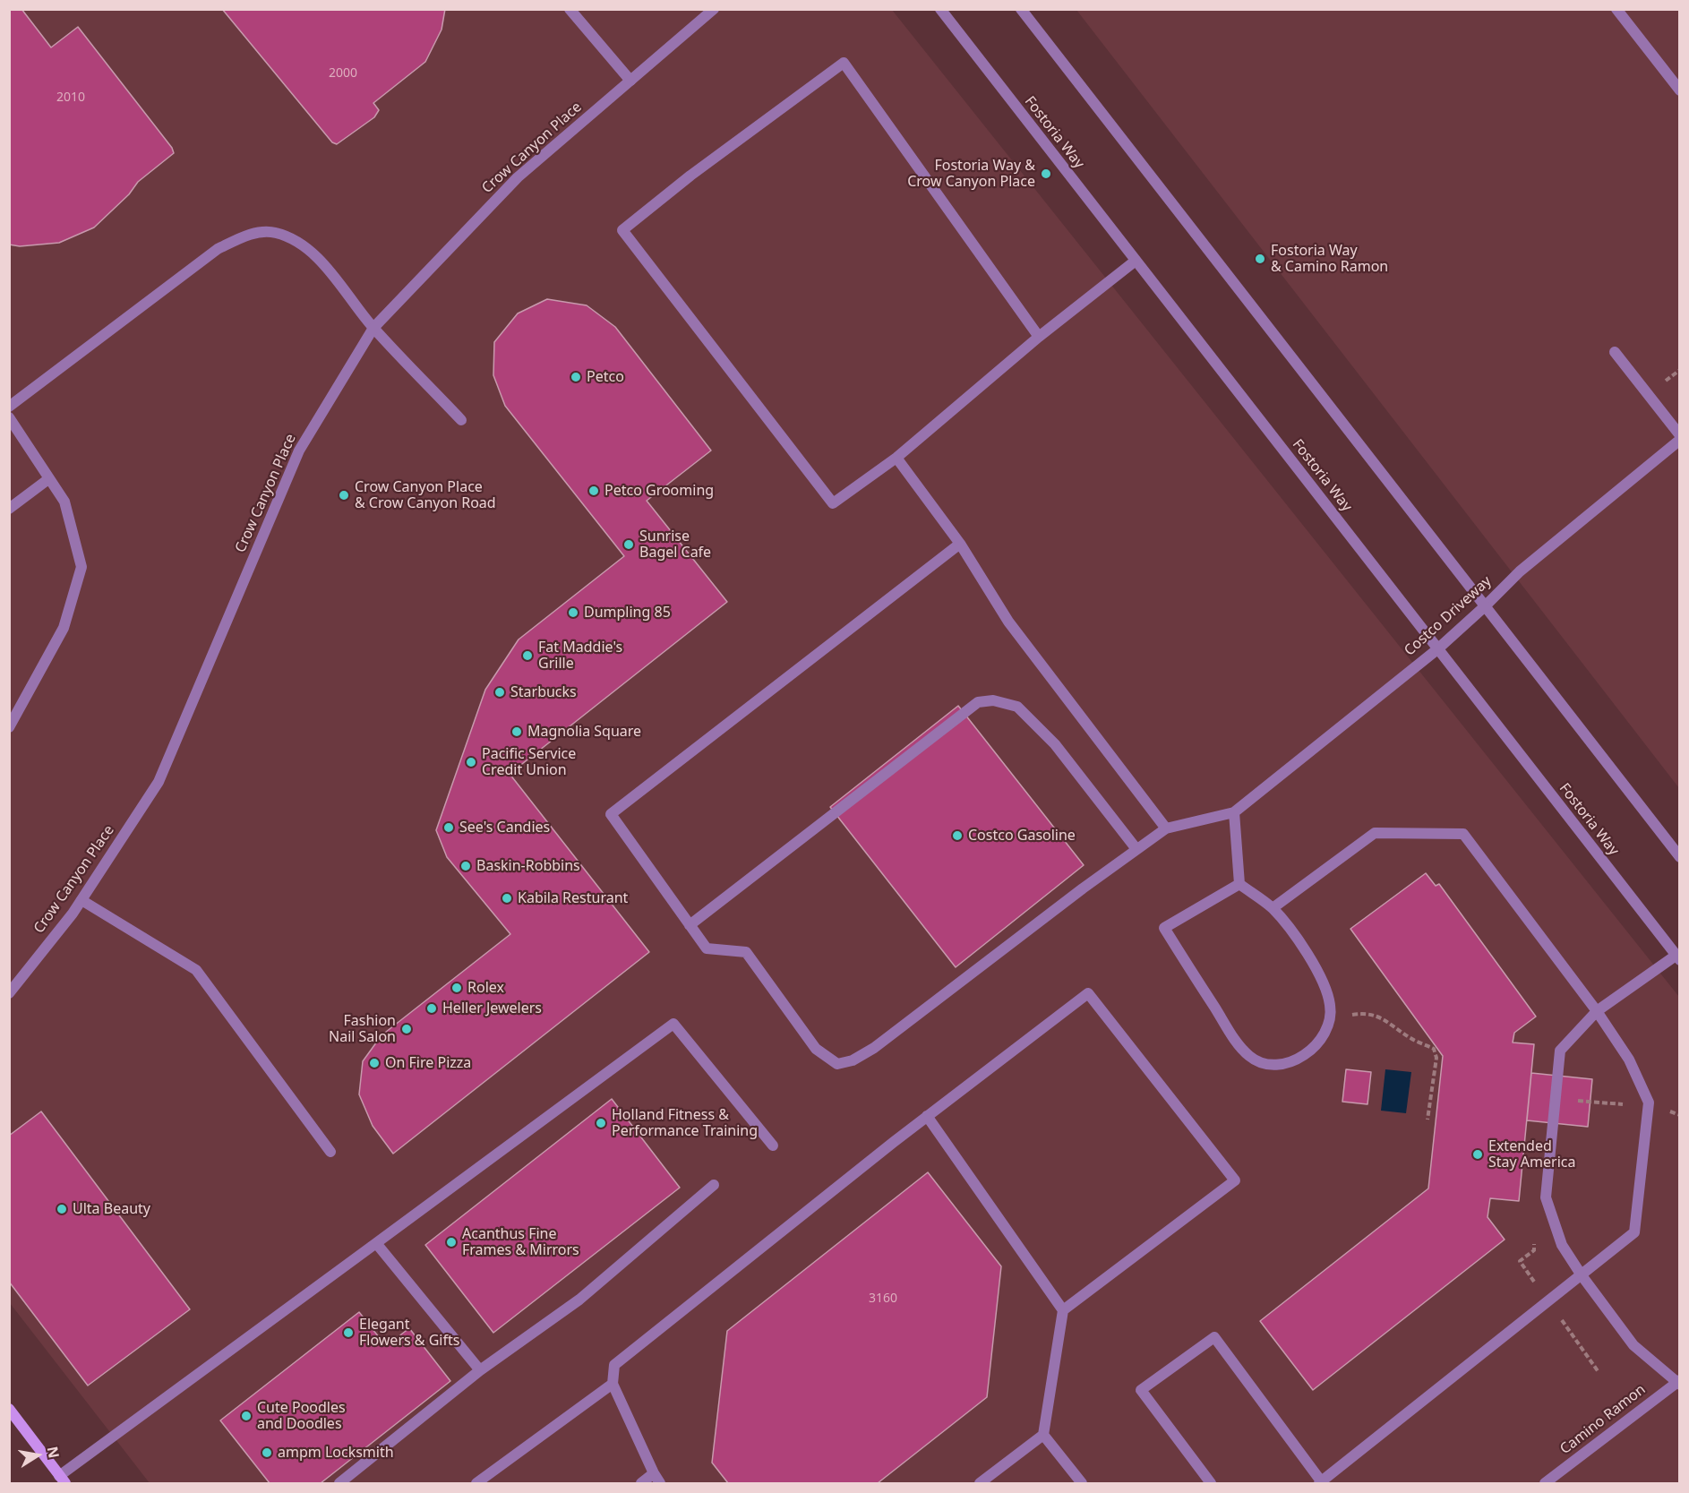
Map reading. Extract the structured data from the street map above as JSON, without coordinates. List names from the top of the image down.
{
  "streets": {
    "street": [
      "Fostoria Way",
      "Crow Canyon Place",
      "Costco Driveway",
      "Camino Ramon"
    ]
  },
  "crossings": [
    ["Fostoria Way", "Costco Driveway"]
  ],
  "places": [
    "Fostoria Way & Crow Canyon Place",
    "Fostoria Way & Camino Ramon",
    "Petco",
    "Petco Grooming",
    "Crow Canyon Place & Crow Canyon Road",
    "Sunrise Bagel Cafe",
    "Dumpling 85",
    "Fat Maddie's Grille",
    "Starbucks",
    "Magnolia Square",
    "Pacific Service Credit Union",
    "See's Candies",
    "Costco Gasoline",
    "Baskin-Robbins",
    "Kabila Resturant",
    "Rolex",
    "Heller Jewelers",
    "Fashion Nail Salon",
    "On Fire Pizza",
    "Holland Fitness & Performance Training",
    "Extended Stay America",
    "Ulta Beauty",
    "Acanthus Fine Frames & Mirrors",
    "Elegant Flowers & Gifts",
    "Cute Poodles and Doodles",
    "ampm Locksmith"
  ],
  "house_numbers": ["2000", "2010", "3160"],
  "north": "right"
}
